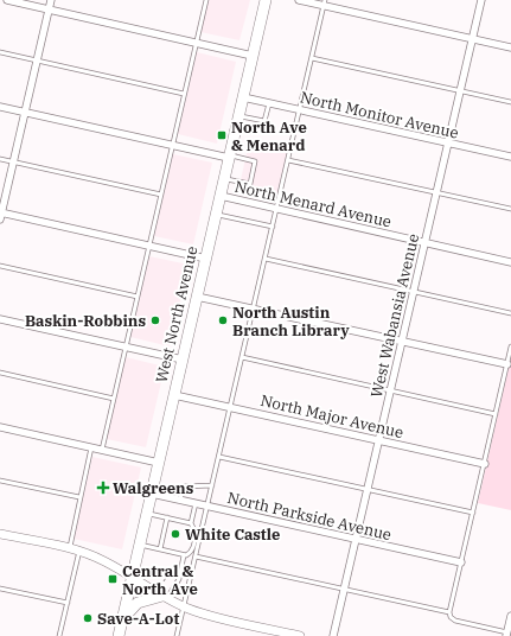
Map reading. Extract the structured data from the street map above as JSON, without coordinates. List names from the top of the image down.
{
  "streets": {
    "main road": ["West North Avenue"],
    "street": [
      "North Monitor Avenue",
      "North Menard Avenue",
      "West Wabansia Avenue",
      "North Major Avenue",
      "North Parkside Avenue"
    ]
  },
  "crossings": [
    ["North Monitor Avenue", "West North Avenue"],
    ["North Monitor Avenue", "West Wabansia Avenue"],
    ["North Menard Avenue", "West North Avenue"],
    ["North Menard Avenue", "West Wabansia Avenue"],
    ["West North Avenue", "North Major Avenue"],
    ["West North Avenue", "North Parkside Avenue"],
    ["West Wabansia Avenue", "North Major Avenue"],
    ["West Wabansia Avenue", "North Parkside Avenue"]
  ],
  "places": {
    "transit": ["North Ave & Menard", "Central & North Ave"],
    "other": [
      "Baskin-Robbins",
      "North Austin Branch Library",
      "White Castle",
      "Save-A-Lot"
    ],
    "health": ["Walgreens"]
  }
}
